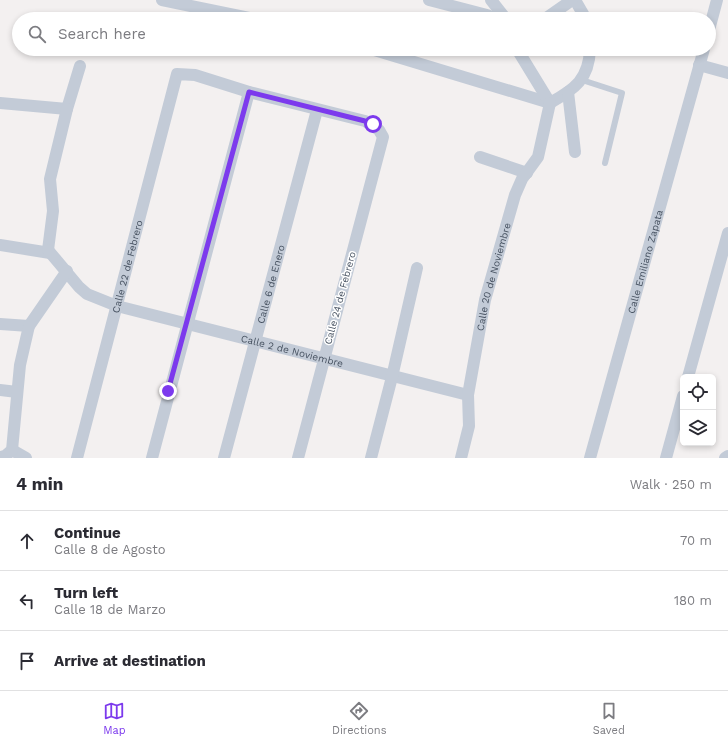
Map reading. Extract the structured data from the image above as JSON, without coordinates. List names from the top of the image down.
{
  "streets": {
    "street": [
      "Calle Emiliano Zapata",
      "Calle 22 de Febrero",
      "Calle 20 de Noviembre",
      "Calle 6 de Enero",
      "Calle 24 de Febrero",
      "Calle 2 de Noviembre"
    ]
  },
  "crossings": [
    ["Calle 22 de Febrero", "Calle 2 de Noviembre"],
    ["Calle 20 de Noviembre", "Calle 2 de Noviembre"],
    ["Calle 6 de Enero", "Calle 24 de Febrero"],
    ["Calle 6 de Enero", "Calle 2 de Noviembre"],
    ["Calle 24 de Febrero", "Calle 2 de Noviembre"]
  ],
  "page": {
    "search": "Search here",
    "heading": ["4 min", "Walk · 250 m"],
    "list": [
      ["Continue", "Calle 8 de Agosto", "70 m"],
      ["Turn left", "Calle 18 de Marzo", "180 m"],
      "Arrive at destination"
    ],
    "nav": ["Map", "Directions", "Saved"]
  }
}
